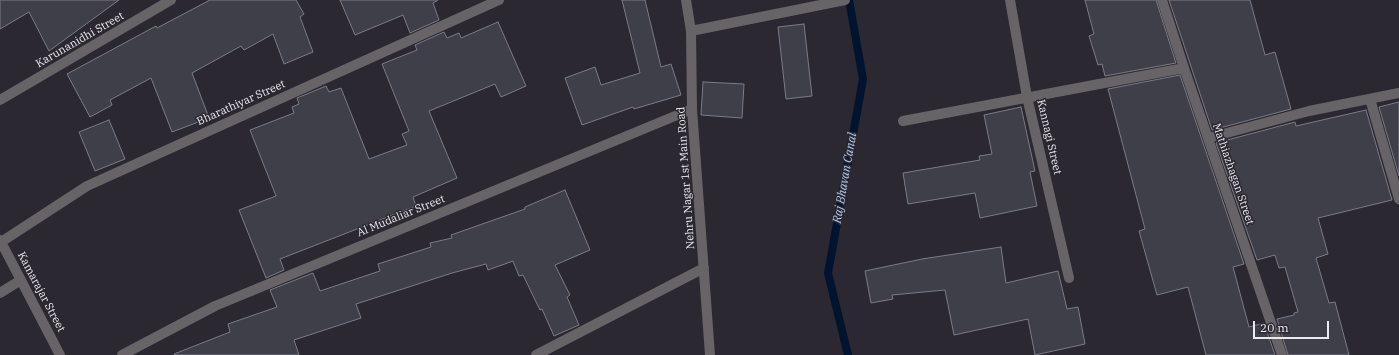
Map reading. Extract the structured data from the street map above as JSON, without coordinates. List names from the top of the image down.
{
  "streets": {
    "street": [
      "Karunanidhi Street",
      "Bharathiyar Street",
      "Kannagi Street",
      "Mathiazhagan Street",
      "Nehru Nagar 1st Main Road",
      "Al Mudaliar Street",
      "Kamarajar Street"
    ]
  },
  "crossings": [
    ["Bharathiyar Street", "Kamarajar Street"],
    ["Nehru Nagar 1st Main Road", "Al Mudaliar Street"]
  ],
  "water": ["Raj Bhavan Canal"],
  "scale_bar": "20 m"
}
